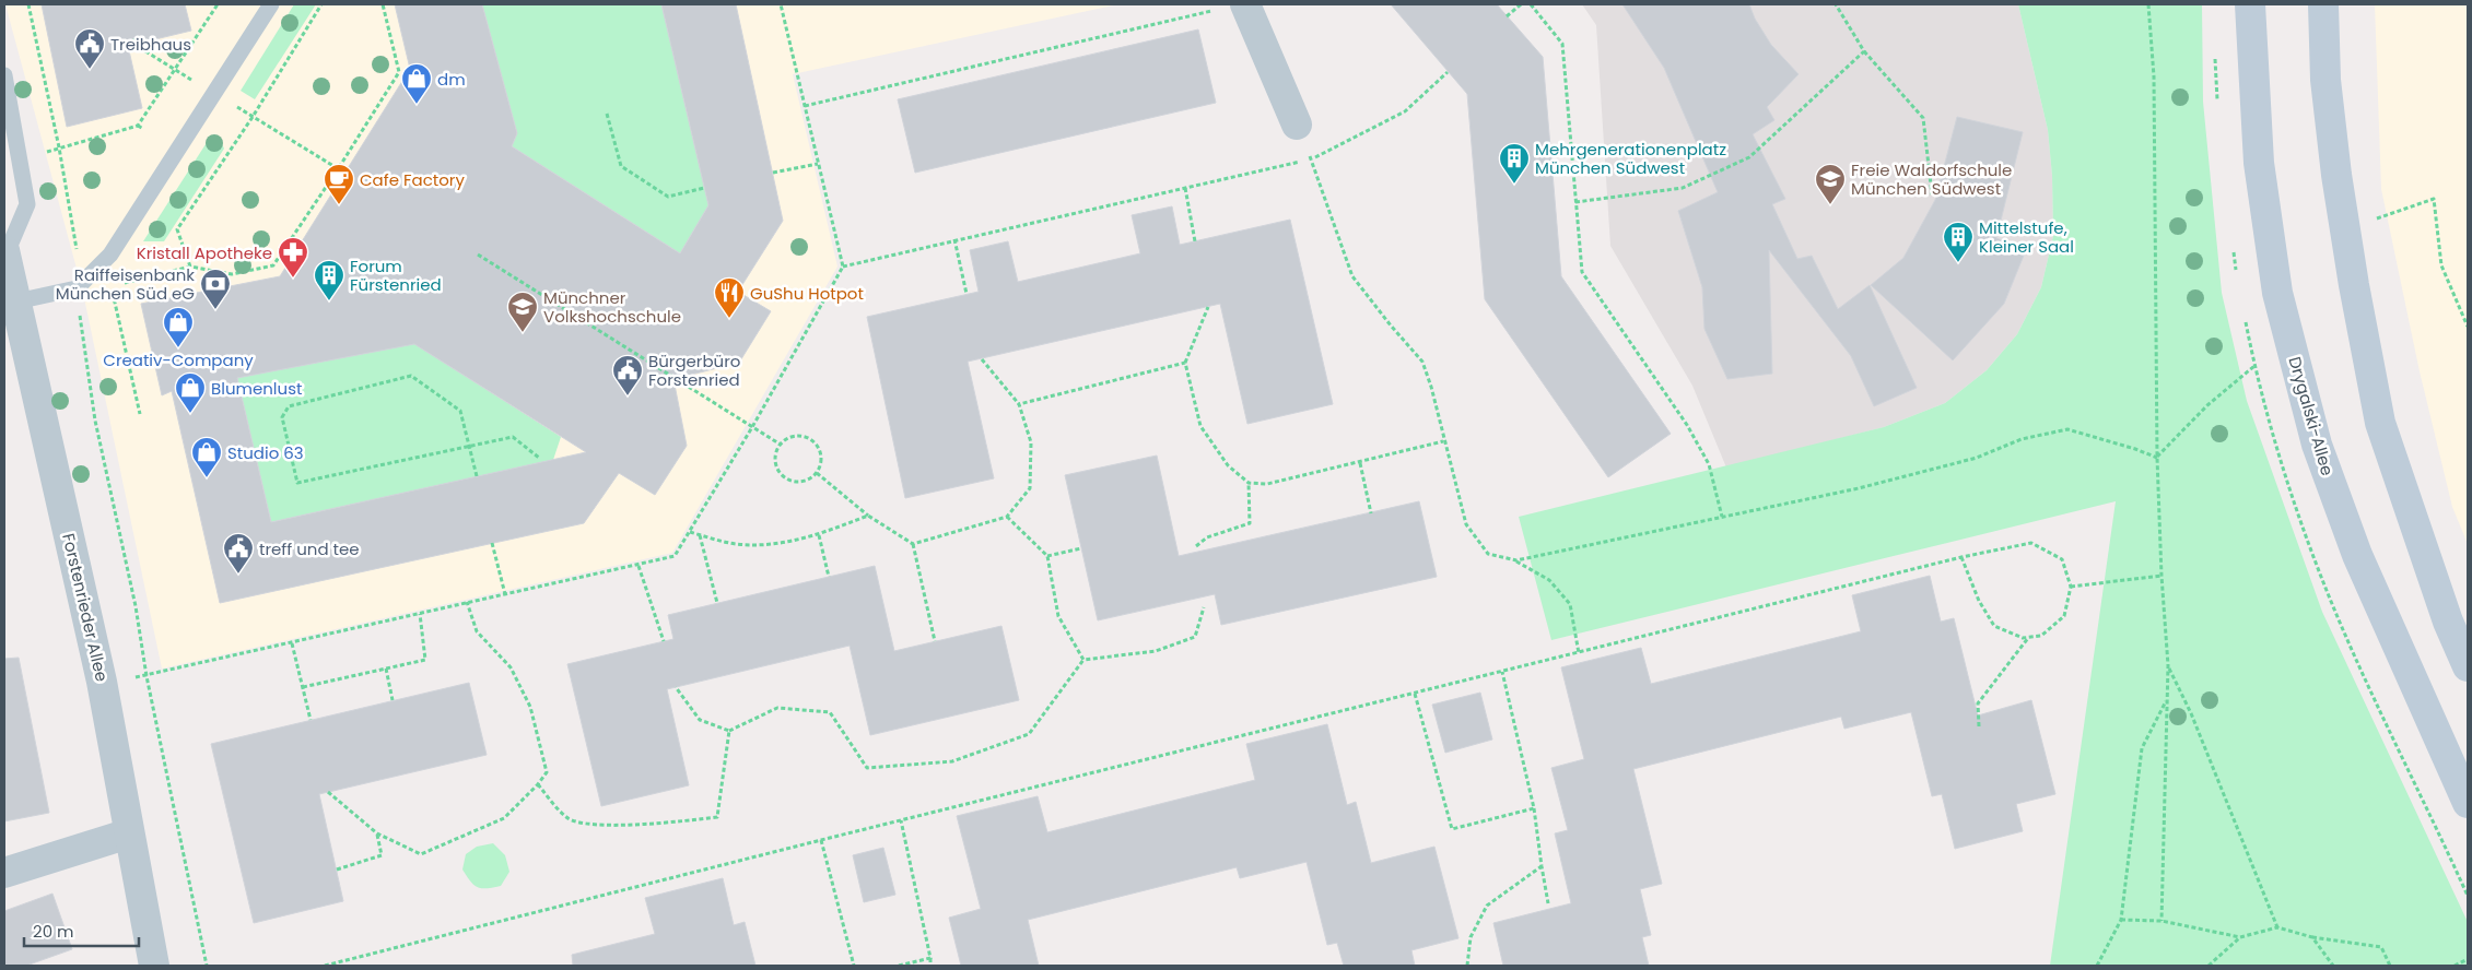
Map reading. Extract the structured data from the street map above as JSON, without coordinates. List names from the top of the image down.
{
  "streets": {
    "main road": ["Drygalski-Allee"],
    "street": ["Forstenrieder Allee"]
  },
  "places": {
    "public building": ["Treibhaus", "Bürgerbüro Forstenried", "treff und tee"],
    "shop": [
      "dm",
      "Creativ-Company",
      "Blumenlust",
      "Studio 63"
    ],
    "building": ["Mehrgenerationenplatz München Südwest", "Mittelstufe, Kleiner Saal", "Forum Fürstenried"],
    "cafe": ["Cafe Factory"],
    "school or university": ["Freie Waldorfschule München Südwest", "Münchner Volkshochschule"],
    "pharmacy": ["Kristall Apotheke"],
    "bank": ["Raiffeisenbank München Süd eG"],
    "restaurant": ["GuShu Hotpot"]
  },
  "scale_bar": "20 m"
}
